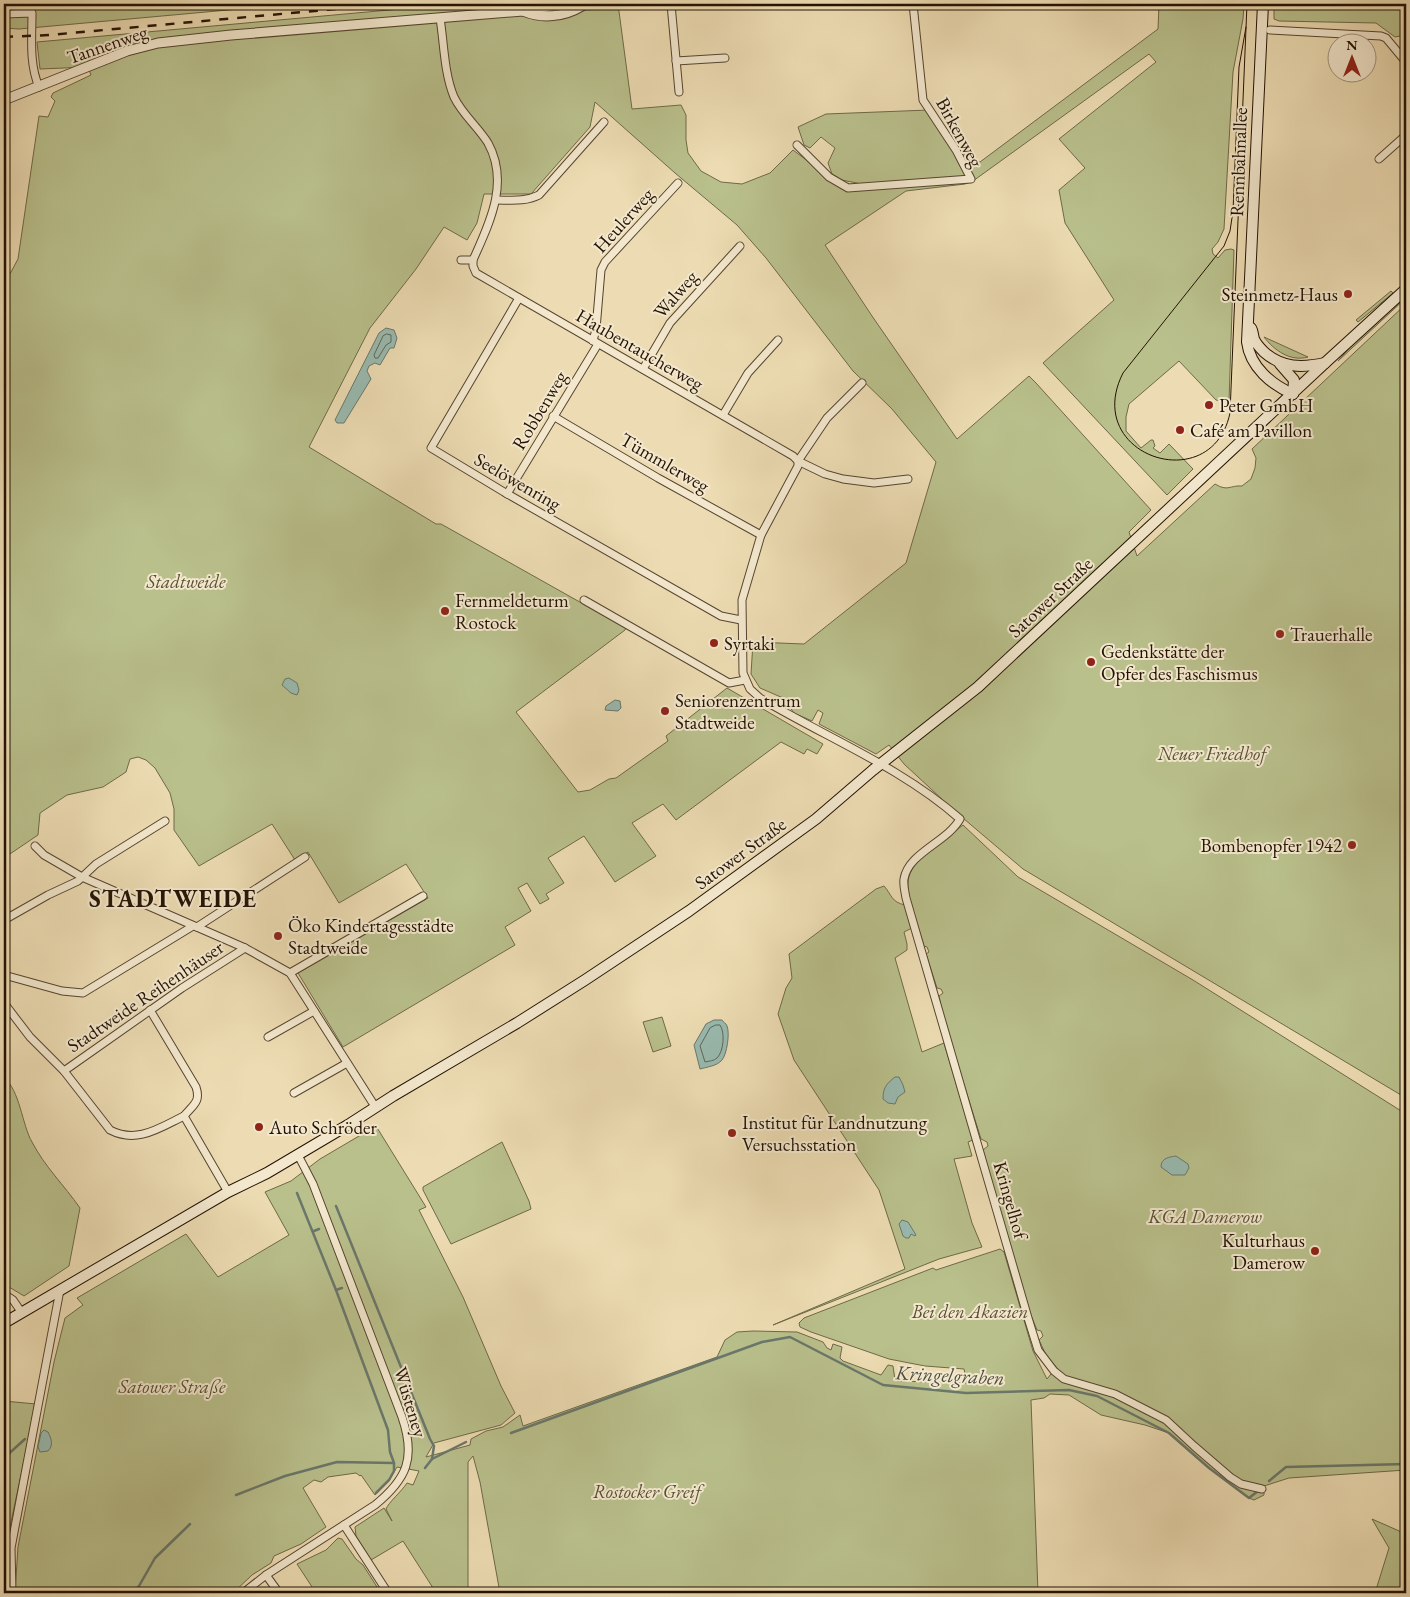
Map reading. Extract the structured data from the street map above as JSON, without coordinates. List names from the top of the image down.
{
  "streets": {
    "main road": ["Rennbahnallee", "Satower Straße"],
    "street": [
      "Tannenweg",
      "Birkenweg",
      "Heulerweg",
      "Walweg",
      "Haubentaucherweg",
      "Robbenweg",
      "Tümmlerweg",
      "Seelöwenring",
      "Stadtweide Reihenhäuser",
      "Kringelhof",
      "Wüsteney"
    ]
  },
  "crossings": [
    ["Rennbahnallee", "Satower Straße"],
    ["Heulerweg", "Haubentaucherweg"],
    ["Heulerweg", "Robbenweg"],
    ["Walweg", "Haubentaucherweg"],
    ["Haubentaucherweg", "Robbenweg"],
    ["Haubentaucherweg", "Seelöwenring"],
    ["Robbenweg", "Tümmlerweg"],
    ["Robbenweg", "Seelöwenring"],
    ["Satower Straße", "Kringelhof"],
    ["Satower Straße", "Wüsteney"]
  ],
  "districts": ["STADTWEIDE"],
  "water": ["Kringelgraben"],
  "parks": [
    "Stadtweide",
    "Neuer Friedhof",
    "KGA Damerow",
    "Bei den Akazien",
    "Satower Straße",
    "Rostocker Greif"
  ],
  "places": [
    "Steinmetz-Haus",
    "Peter GmbH",
    "Café am Pavillon",
    "Fernmeldeturm Rostock",
    "Trauerhalle",
    "Syrtaki",
    "Gedenkstätte der Opfer des Faschismus",
    "Seniorenzentrum Stadtweide",
    "Bombenopfer 1942",
    "Öko Kindertagesstädte Stadtweide",
    "Auto Schröder",
    "Institut für Landnutzung Versuchsstation",
    "Kulturhaus Damerow"
  ],
  "north": "top"
}
